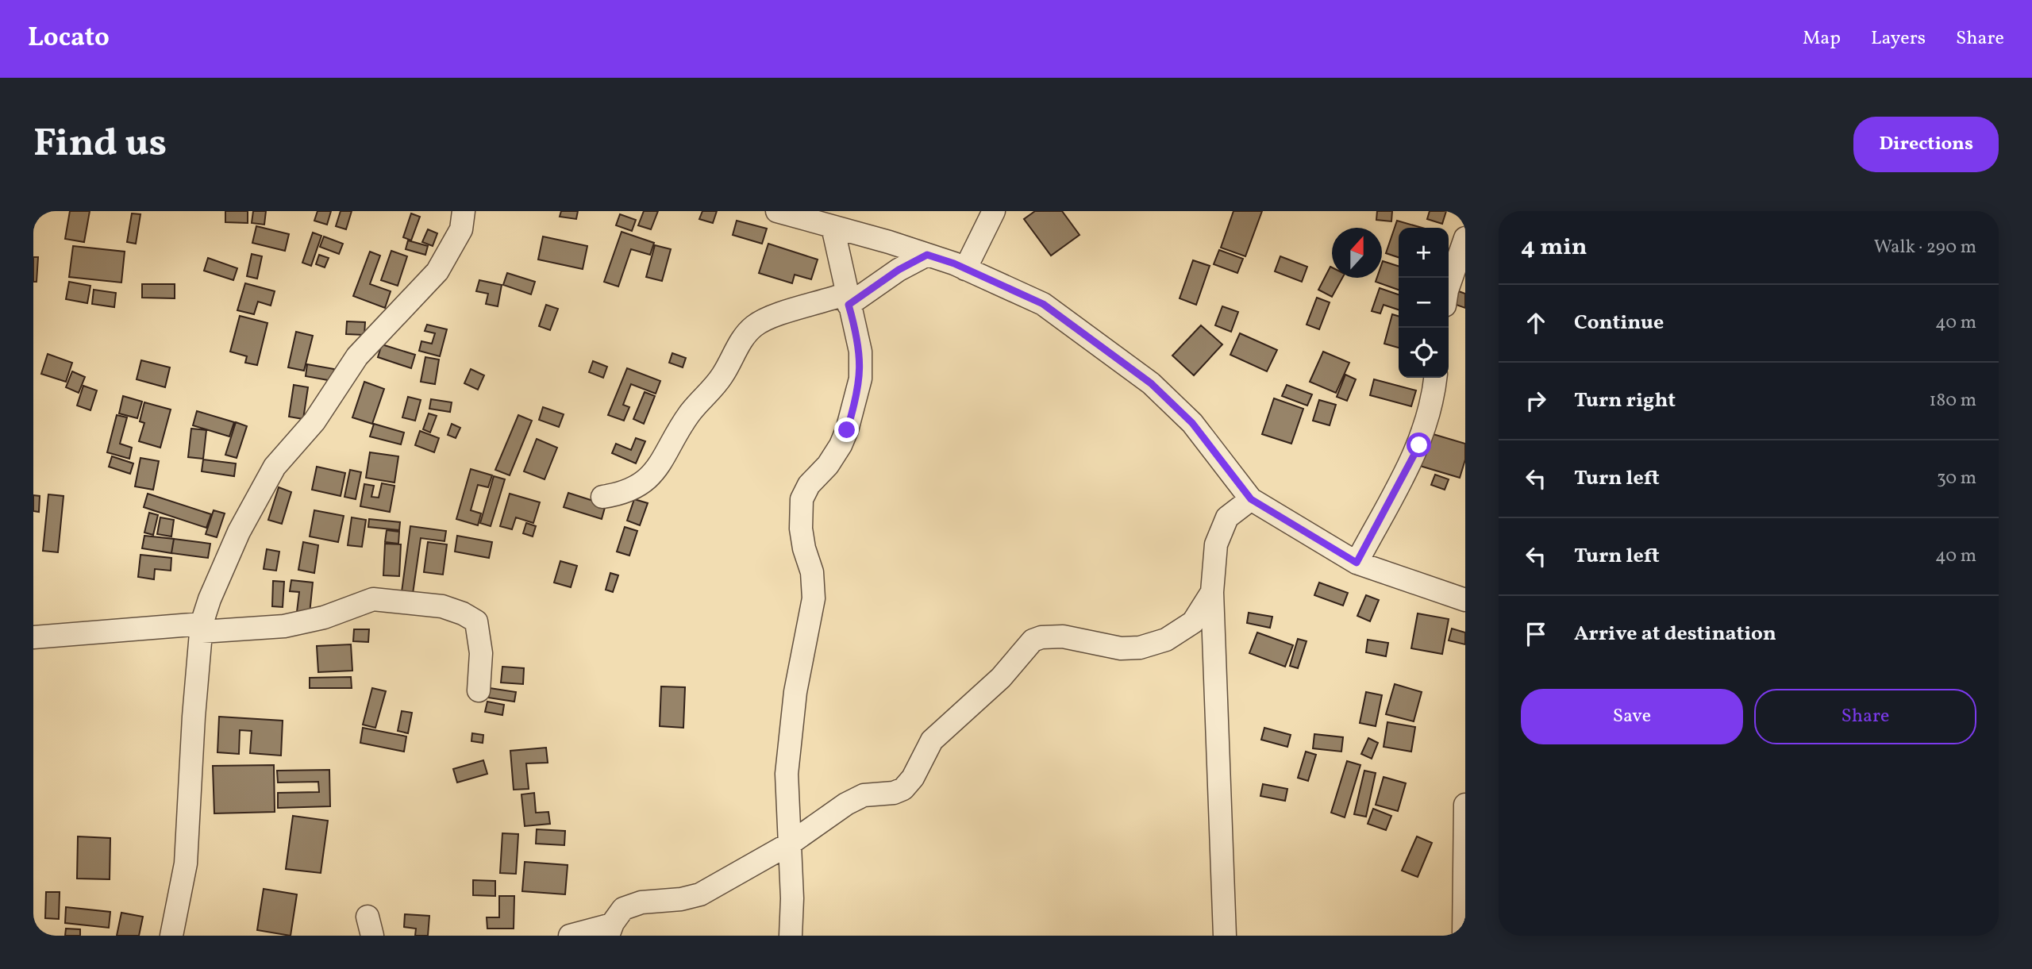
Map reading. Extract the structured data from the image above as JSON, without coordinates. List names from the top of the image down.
{
  "north": "top",
  "page": {
    "header": "Locato",
    "nav": ["Map", "Layers", "Share"],
    "buttons": [
      "Directions",
      ["Save", "Share"]
    ],
    "title": "Find us",
    "heading": ["4 min", "Walk · 290 m"],
    "map_buttons": ["+", "−"],
    "list": [
      ["Continue", "40 m"],
      ["Turn right", "180 m"],
      ["Turn left", "30 m"],
      ["Turn left", "40 m"],
      "Arrive at destination"
    ]
  }
}
